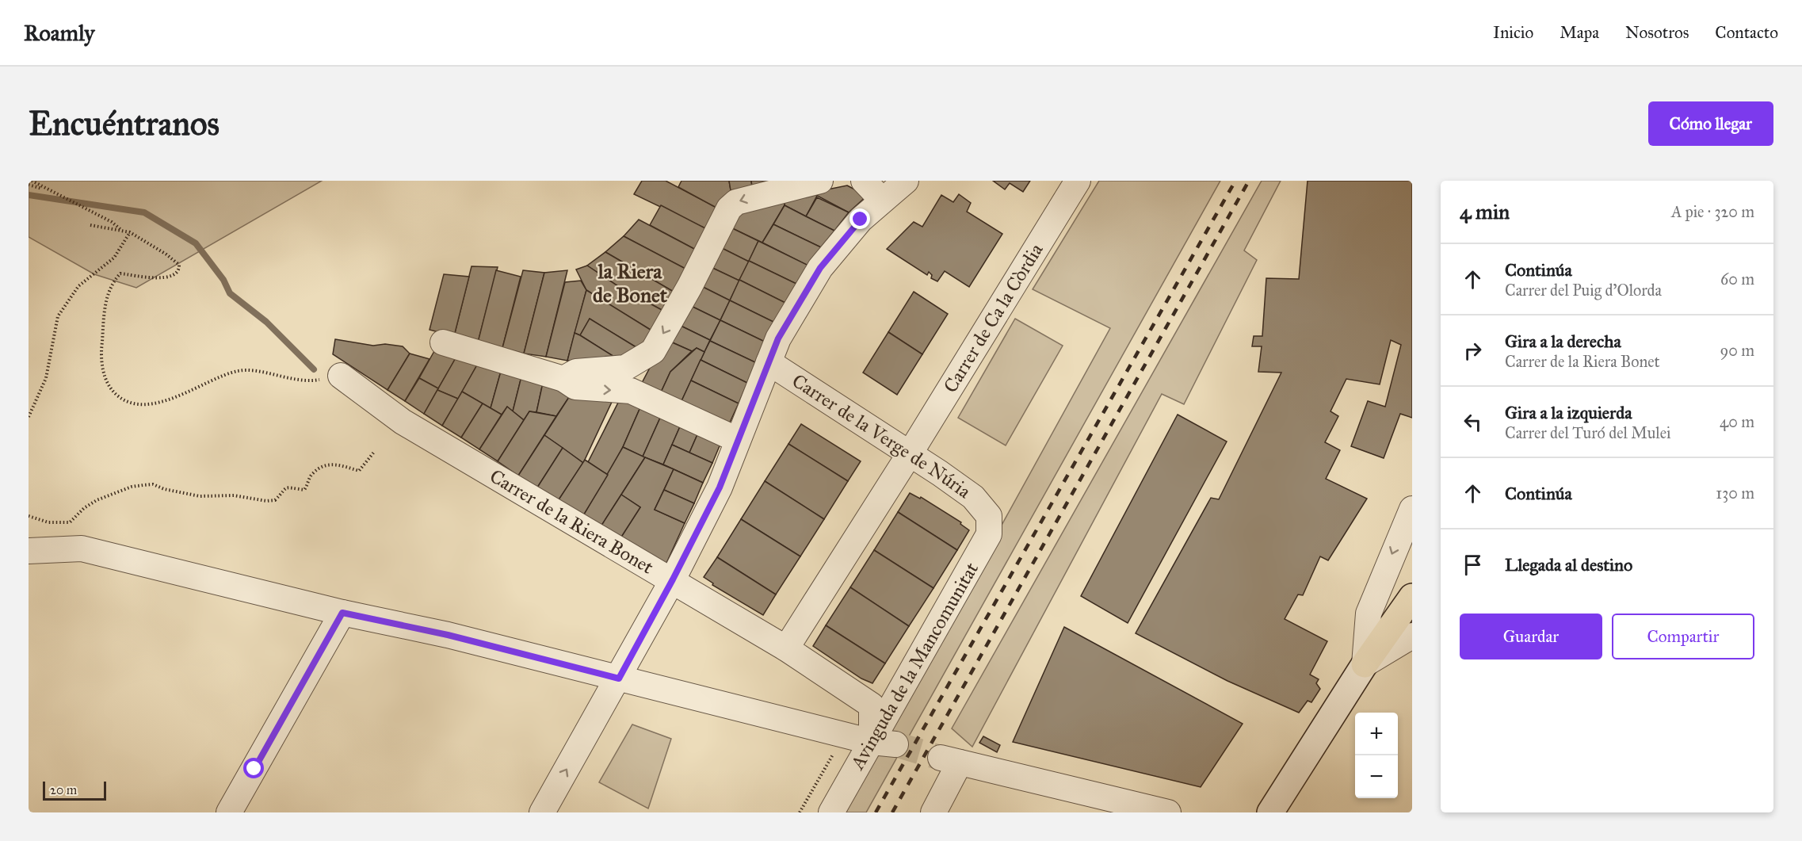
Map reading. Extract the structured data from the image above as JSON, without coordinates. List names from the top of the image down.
{
  "streets": {
    "street": [
      "Carrer de Ca la Còrdia",
      "Carrer de la Verge de Núria",
      "Carrer de la Riera Bonet",
      "Avinguda de la Mancomunitat"
    ]
  },
  "crossings": [
    ["Carrer de Ca la Còrdia", "Carrer de la Verge de Núria"],
    ["Carrer de Ca la Còrdia", "Carrer de la Riera Bonet"],
    ["Carrer de la Verge de Núria", "Avinguda de la Mancomunitat"],
    ["Carrer de la Riera Bonet", "Avinguda de la Mancomunitat"]
  ],
  "districts": ["la Riera de Bonet"],
  "scale_bar": "20 m",
  "page": {
    "header": "Roamly",
    "nav": [
      "Inicio",
      "Mapa",
      "Nosotros",
      "Contacto"
    ],
    "buttons": [
      "Cómo llegar",
      ["Guardar", "Compartir"]
    ],
    "title": "Encuéntranos",
    "heading": ["4 min", "A pie · 320 m"],
    "list": [
      ["Continúa", "Carrer del Puig d'Olorda", "60 m"],
      ["Gira a la derecha", "Carrer de la Riera Bonet", "90 m"],
      ["Gira a la izquierda", "Carrer del Turó del Mulei", "40 m"],
      ["Continúa", "130 m"],
      "Llegada al destino"
    ],
    "map_buttons": ["+", "−"],
    "scale": "20 m"
  }
}
